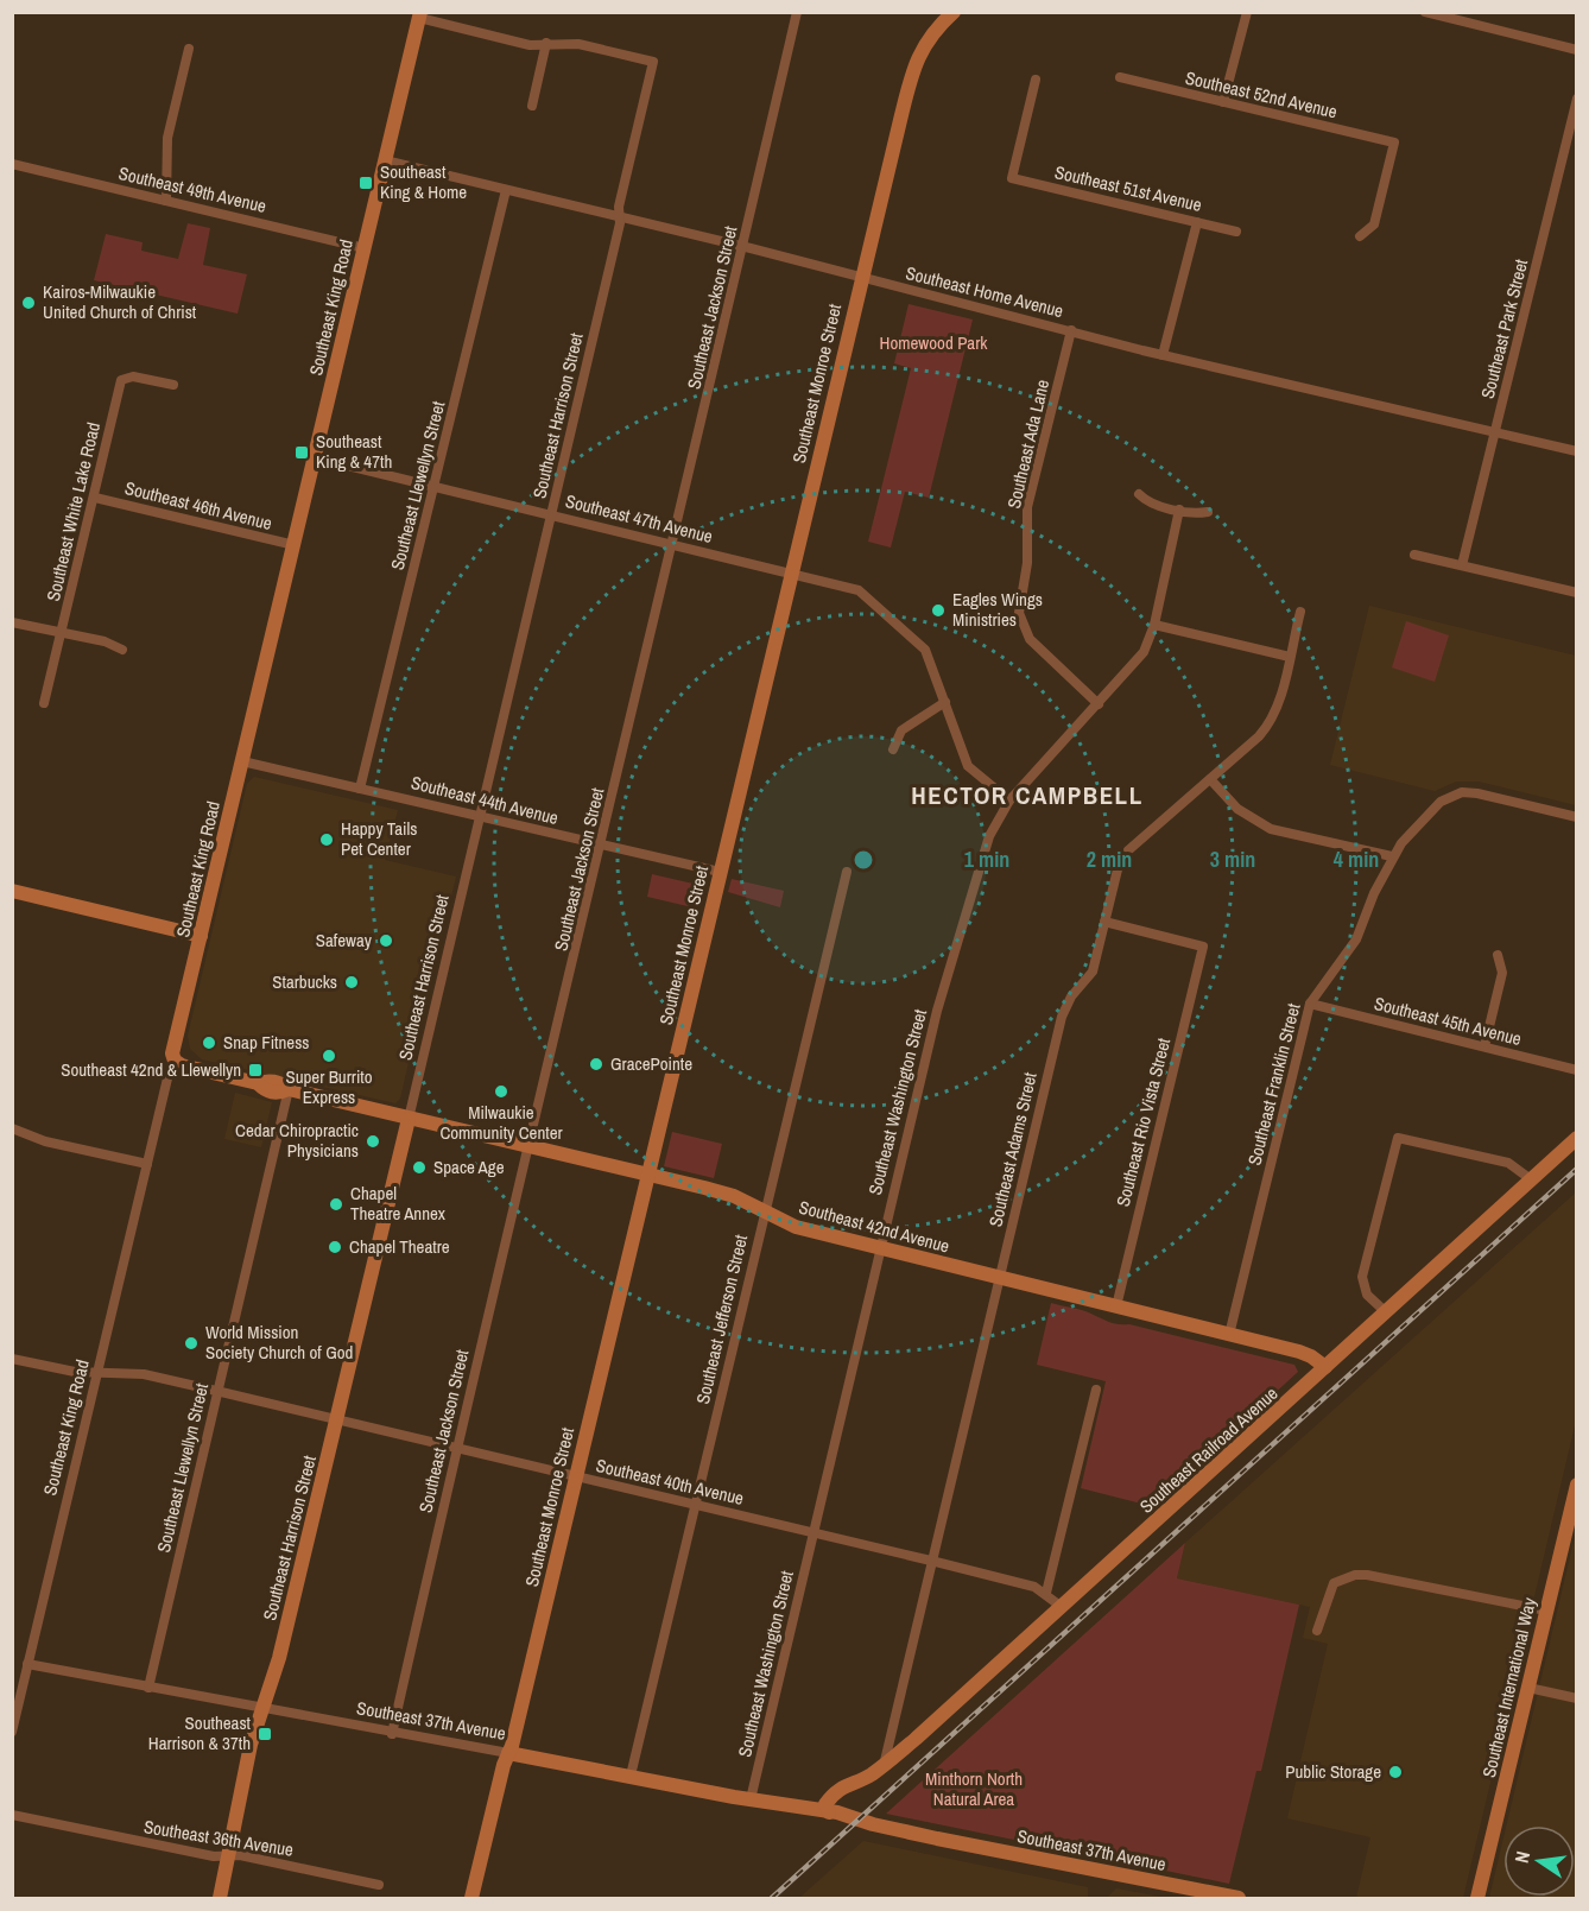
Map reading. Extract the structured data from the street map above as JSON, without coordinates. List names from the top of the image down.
{
  "streets": {
    "street": [
      "Southeast 52nd Avenue",
      "Southeast 51st Avenue",
      "Southeast 49th Avenue",
      "Southeast Home Avenue",
      "Southeast King Road",
      "Southeast Jackson Street",
      "Southeast Park Street",
      "Southeast Monroe Street",
      "Southeast Harrison Street",
      "Southeast Ada Lane",
      "Southeast Llewellyn Street",
      "Southeast 46th Avenue",
      "Southeast White Lake Road",
      "Southeast 47th Avenue",
      "Southeast 44th Avenue",
      "Southeast 45th Avenue",
      "Southeast Franklin Street",
      "Southeast Washington Street",
      "Southeast Rio Vista Street",
      "Southeast Adams Street",
      "Southeast 42nd Avenue",
      "Southeast Jefferson Street",
      "Southeast Railroad Avenue",
      "Southeast 40th Avenue",
      "Southeast International Way",
      "Southeast 37th Avenue",
      "Southeast 36th Avenue"
    ]
  },
  "crossings": [
    ["Southeast 49th Avenue", "Southeast King Road"],
    ["Southeast Home Avenue", "Southeast King Road"],
    ["Southeast Home Avenue", "Southeast Jackson Street"],
    ["Southeast Home Avenue", "Southeast Park Street"],
    ["Southeast Home Avenue", "Southeast Monroe Street"],
    ["Southeast Home Avenue", "Southeast Harrison Street"],
    ["Southeast Home Avenue", "Southeast Ada Lane"],
    ["Southeast Home Avenue", "Southeast Llewellyn Street"],
    ["Southeast King Road", "Southeast 46th Avenue"],
    ["Southeast King Road", "Southeast 47th Avenue"],
    ["Southeast King Road", "Southeast 44th Avenue"],
    ["Southeast King Road", "Southeast 42nd Avenue"],
    ["Southeast King Road", "Southeast 40th Avenue"],
    ["Southeast King Road", "Southeast 37th Avenue"],
    ["Southeast Jackson Street", "Southeast 47th Avenue"],
    ["Southeast Jackson Street", "Southeast 44th Avenue"],
    ["Southeast Jackson Street", "Southeast 42nd Avenue"],
    ["Southeast Jackson Street", "Southeast 40th Avenue"],
    ["Southeast Jackson Street", "Southeast 37th Avenue"],
    ["Southeast Monroe Street", "Southeast 47th Avenue"],
    ["Southeast Monroe Street", "Southeast 44th Avenue"],
    ["Southeast Monroe Street", "Southeast 42nd Avenue"],
    ["Southeast Monroe Street", "Southeast 40th Avenue"],
    ["Southeast Monroe Street", "Southeast 37th Avenue"],
    ["Southeast Harrison Street", "Southeast 47th Avenue"],
    ["Southeast Harrison Street", "Southeast 44th Avenue"],
    ["Southeast Harrison Street", "Southeast 42nd Avenue"],
    ["Southeast Harrison Street", "Southeast 40th Avenue"],
    ["Southeast Harrison Street", "Southeast 37th Avenue"],
    ["Southeast Harrison Street", "Southeast 36th Avenue"],
    ["Southeast Ada Lane", "Southeast Washington Street"],
    ["Southeast Llewellyn Street", "Southeast 47th Avenue"],
    ["Southeast Llewellyn Street", "Southeast 44th Avenue"],
    ["Southeast Llewellyn Street", "Southeast 42nd Avenue"],
    ["Southeast Llewellyn Street", "Southeast 40th Avenue"],
    ["Southeast Llewellyn Street", "Southeast 37th Avenue"],
    ["Southeast 46th Avenue", "Southeast White Lake Road"],
    ["Southeast 47th Avenue", "Southeast Washington Street"],
    ["Southeast 45th Avenue", "Southeast Franklin Street"],
    ["Southeast Franklin Street", "Southeast 42nd Avenue"],
    ["Southeast Washington Street", "Southeast 42nd Avenue"],
    ["Southeast Washington Street", "Southeast 40th Avenue"],
    ["Southeast Washington Street", "Southeast 37th Avenue"],
    ["Southeast Rio Vista Street", "Southeast Adams Street"],
    ["Southeast Rio Vista Street", "Southeast 42nd Avenue"],
    ["Southeast Adams Street", "Southeast 42nd Avenue"],
    ["Southeast Adams Street", "Southeast Railroad Avenue"],
    ["Southeast Adams Street", "Southeast 40th Avenue"],
    ["Southeast 42nd Avenue", "Southeast Jefferson Street"],
    ["Southeast 42nd Avenue", "Southeast Railroad Avenue"],
    ["Southeast Jefferson Street", "Southeast 40th Avenue"],
    ["Southeast Jefferson Street", "Southeast 37th Avenue"],
    ["Southeast Railroad Avenue", "Southeast 40th Avenue"],
    ["Southeast Railroad Avenue", "Southeast 37th Avenue"]
  ],
  "districts": ["HECTOR CAMPBELL"],
  "parks": ["Homewood Park", "Minthorn North Natural Area"],
  "places": {
    "transit": [
      "Southeast King & Home",
      "Southeast King & 47th",
      "Southeast 42nd & Llewellyn",
      "Southeast Harrison & 37th"
    ],
    "other": [
      "Kairos-Milwaukie United Church of Christ",
      "Eagles Wings Ministries",
      "Happy Tails Pet Center",
      "Safeway",
      "Starbucks",
      "Snap Fitness",
      "Super Burrito Express",
      "GracePointe",
      "Milwaukie Community Center",
      "Cedar Chiropractic Physicians",
      "Space Age",
      "Chapel Theatre Annex",
      "Chapel Theatre",
      "World Mission Society Church of God",
      "Public Storage"
    ]
  },
  "north": "left",
  "rings": [
    "1 min",
    "2 min",
    "3 min",
    "4 min"
  ]
}
